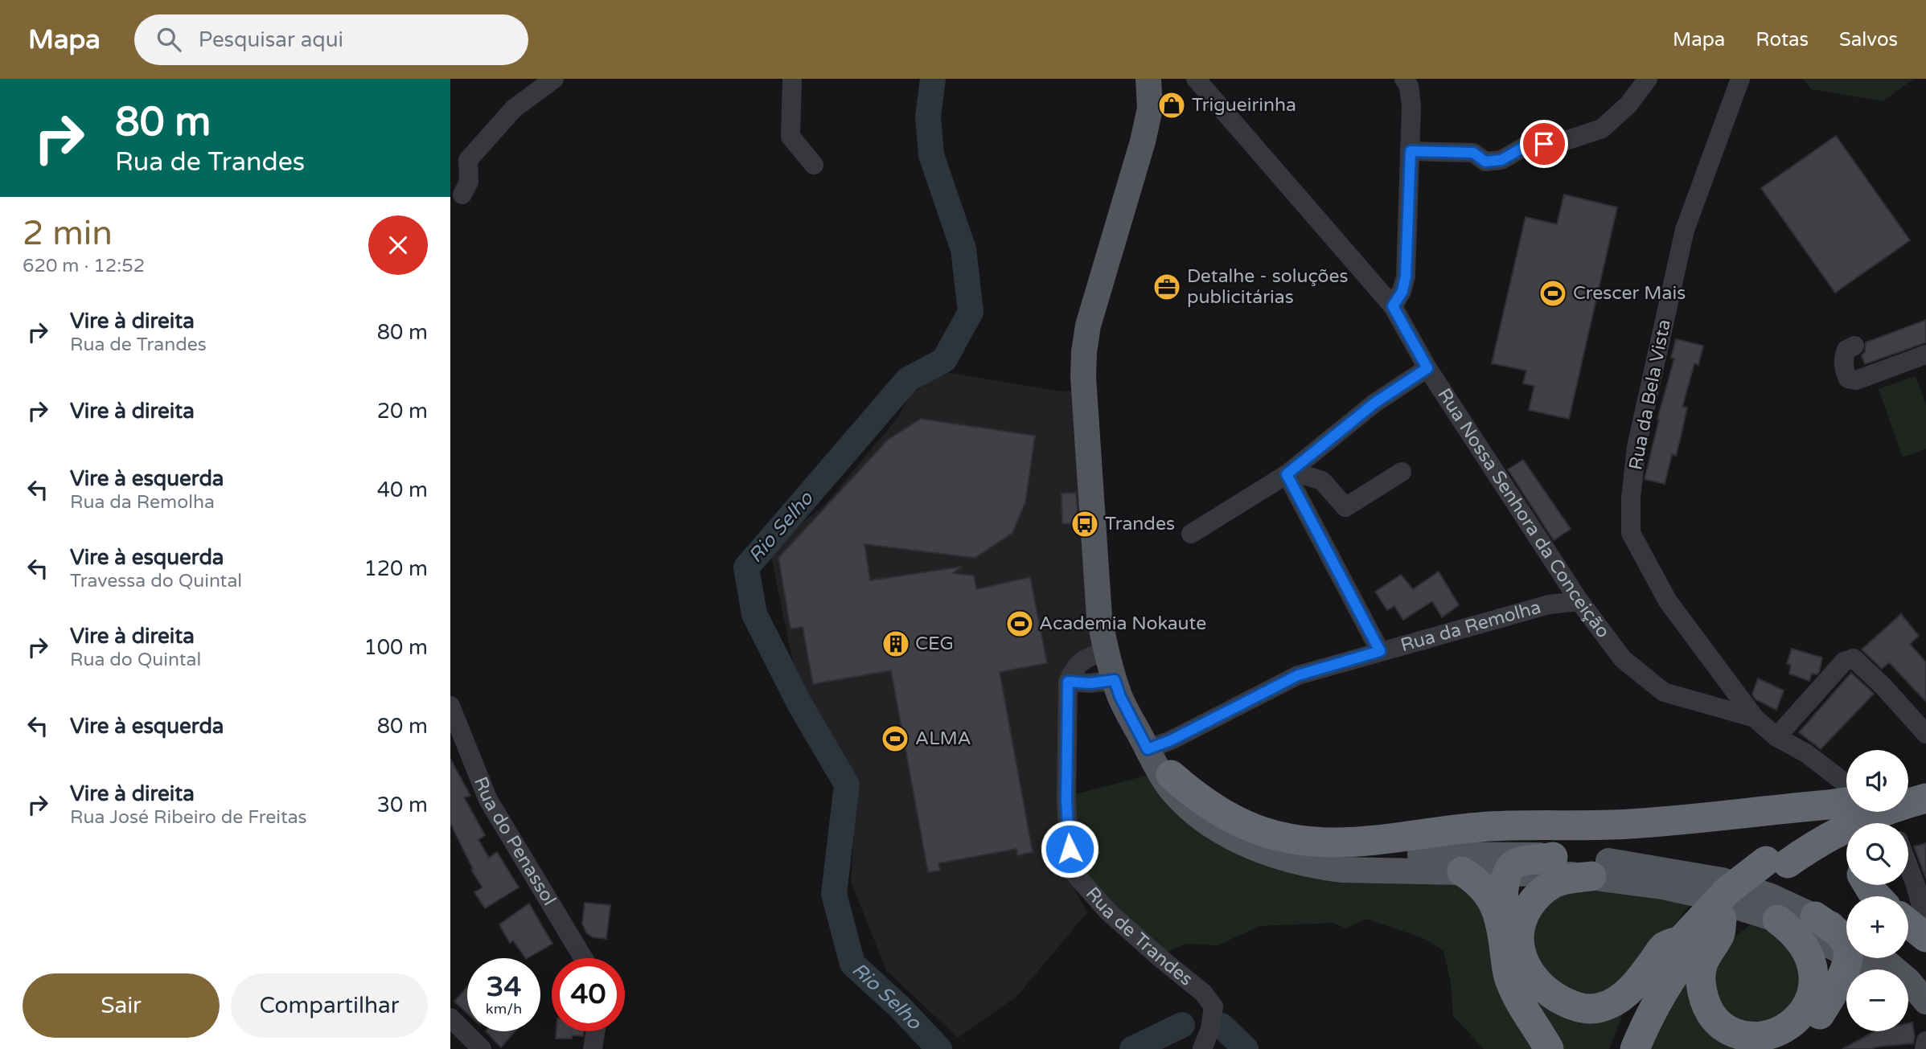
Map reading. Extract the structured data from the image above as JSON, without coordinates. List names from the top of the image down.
{
  "streets": {
    "street": [
      "Rua da Bela Vista",
      "Rua Nossa Senhora da Conceição",
      "Rua da Remolha",
      "Rua do Penassol",
      "Rua de Trandes"
    ]
  },
  "crossings": [
    ["Rua da Bela Vista", "Rua Nossa Senhora da Conceição"],
    ["Rua Nossa Senhora da Conceição", "Rua da Remolha"]
  ],
  "water": ["Rio Selho"],
  "places": {
    "shop": ["Trigueirinha"],
    "office": ["Detalhe - soluções publicitárias"],
    "sports": ["Crescer Mais", "Academia Nokaute", "ALMA"],
    "bus stop": ["Trandes"],
    "building": ["CEG"]
  },
  "page": {
    "header": "Mapa",
    "search": "Pesquisar aqui",
    "nav": ["Mapa", "Rotas", "Salvos"],
    "turn": ["80 m", "Rua de Trandes"],
    "heading": ["2 min", "620 m · 12:52"],
    "list": [
      {
        "name": "Vire à direita",
        "note": "Rua de Trandes",
        "value": "80 m"
      },
      {
        "name": "Vire à direita",
        "value": "20 m"
      },
      {
        "name": "Vire à esquerda",
        "note": "Rua da Remolha",
        "value": "40 m"
      },
      {
        "name": "Vire à esquerda",
        "note": "Travessa do Quintal",
        "value": "120 m"
      },
      {
        "name": "Vire à direita",
        "note": "Rua do Quintal",
        "value": "100 m"
      },
      {
        "name": "Vire à esquerda",
        "value": "80 m"
      },
      {
        "name": "Vire à direita",
        "note": "Rua José Ribeiro de Freitas",
        "value": "30 m"
      }
    ],
    "map_buttons": ["+", "−"],
    "speed": "34 km/h",
    "limit": "40",
    "buttons": ["Sair", "Compartilhar"]
  }
}
